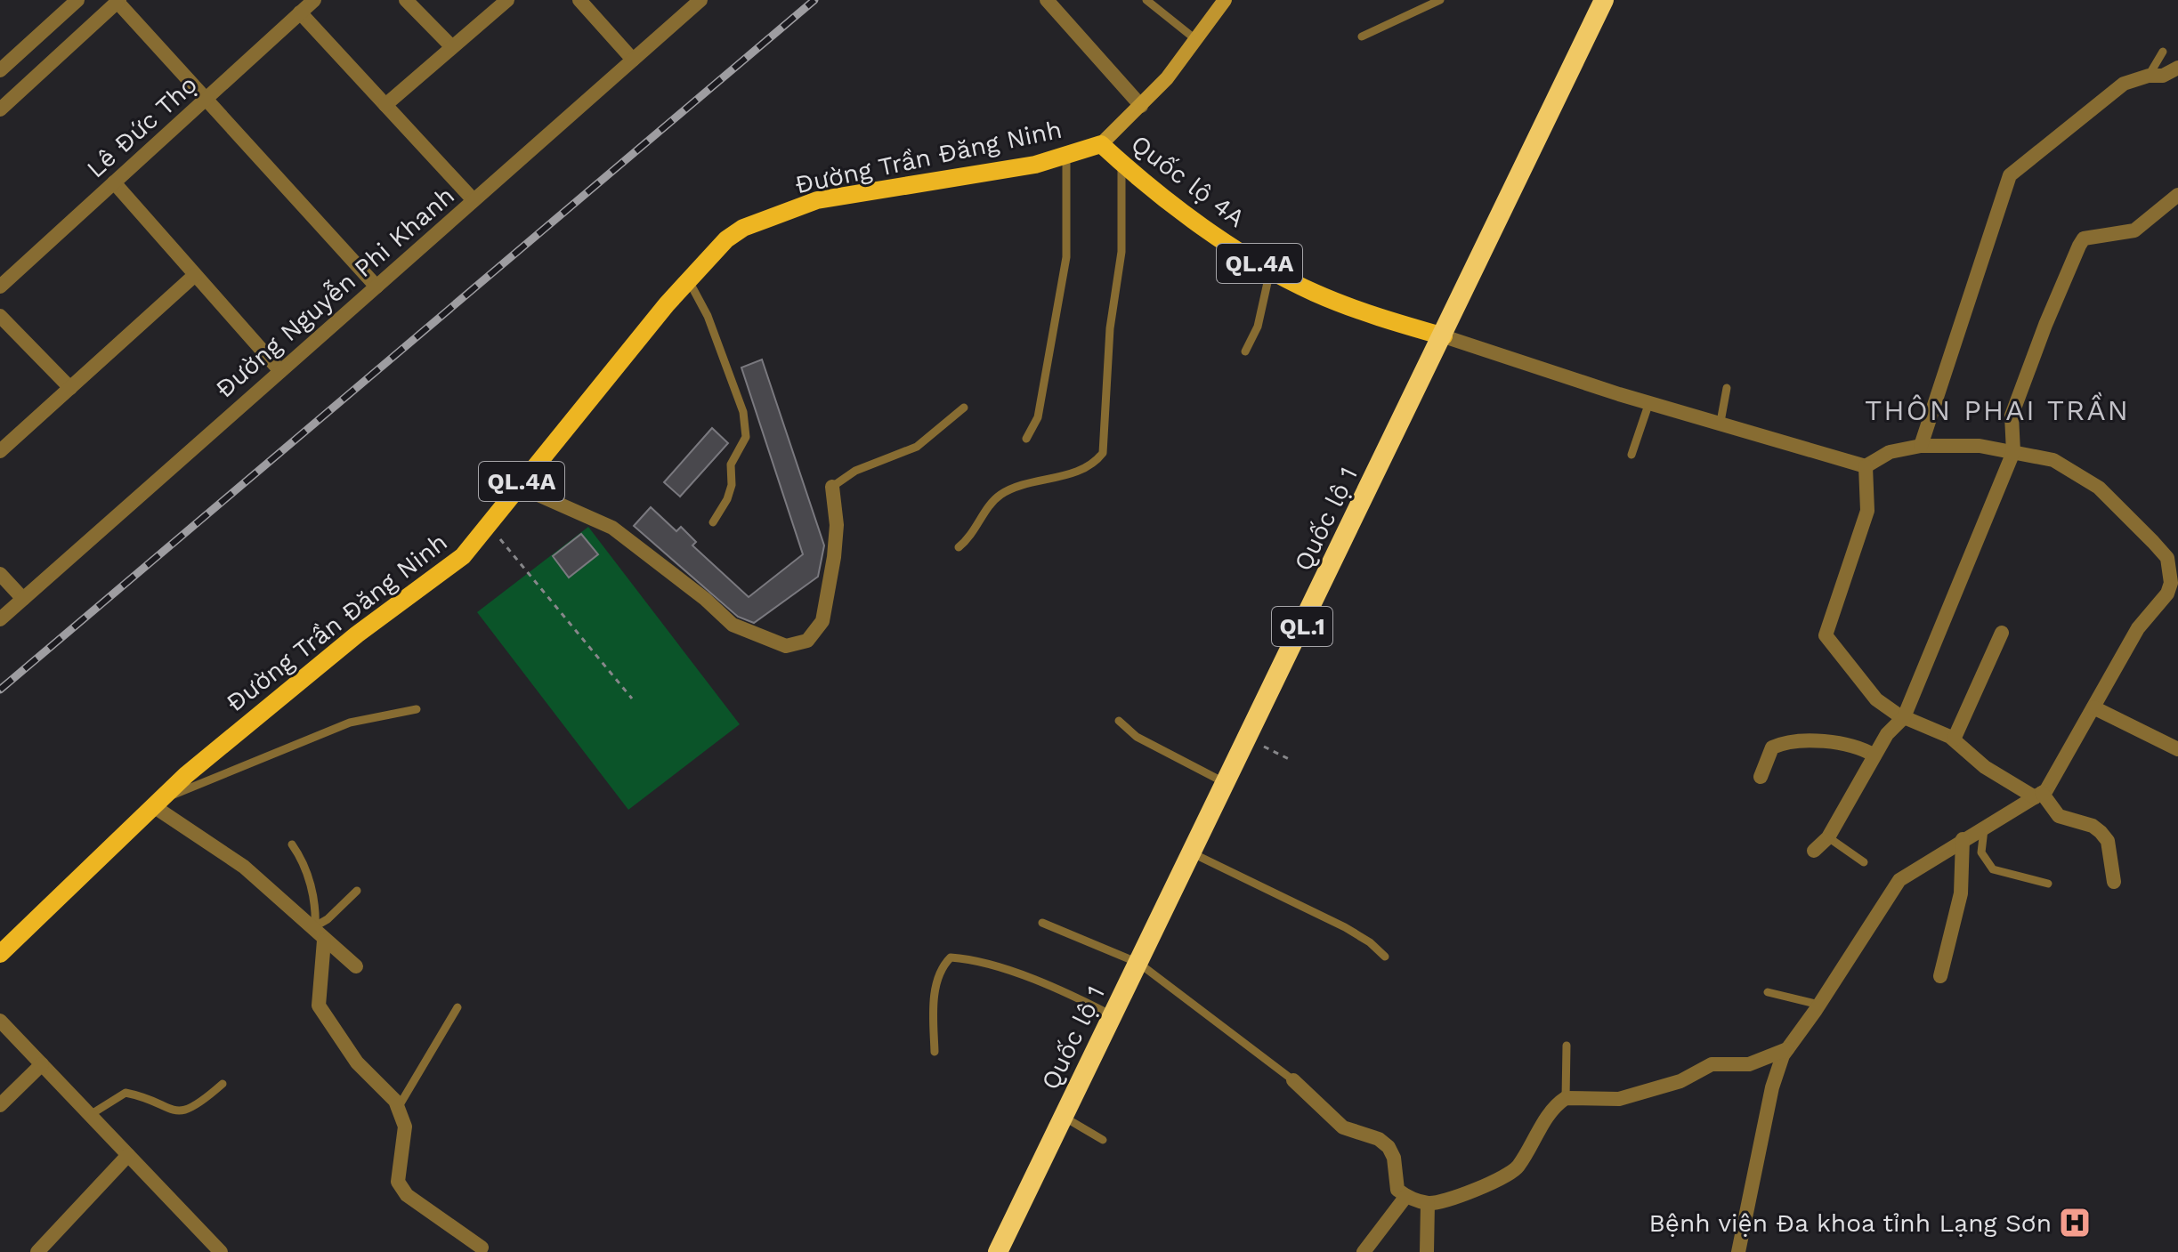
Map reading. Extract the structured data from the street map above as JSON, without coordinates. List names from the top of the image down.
{
  "streets": {
    "highway": ["Quốc lộ 1", "QL.1"],
    "main road": ["Đường Trần Đăng Ninh", "Quốc lộ 4A", "QL.4A"],
    "street": ["Lê Đức Thọ", "Đường Nguyễn Phi Khanh"]
  },
  "crossings": [
    ["Đường Trần Đăng Ninh", "Quốc lộ 4A"],
    ["Quốc lộ 4A", "Quốc lộ 1"]
  ],
  "districts": ["THÔN PHAI TRẦN"],
  "places": {
    "hospital": ["Bệnh viện Đa khoa tỉnh Lạng Sơn"]
  }
}
